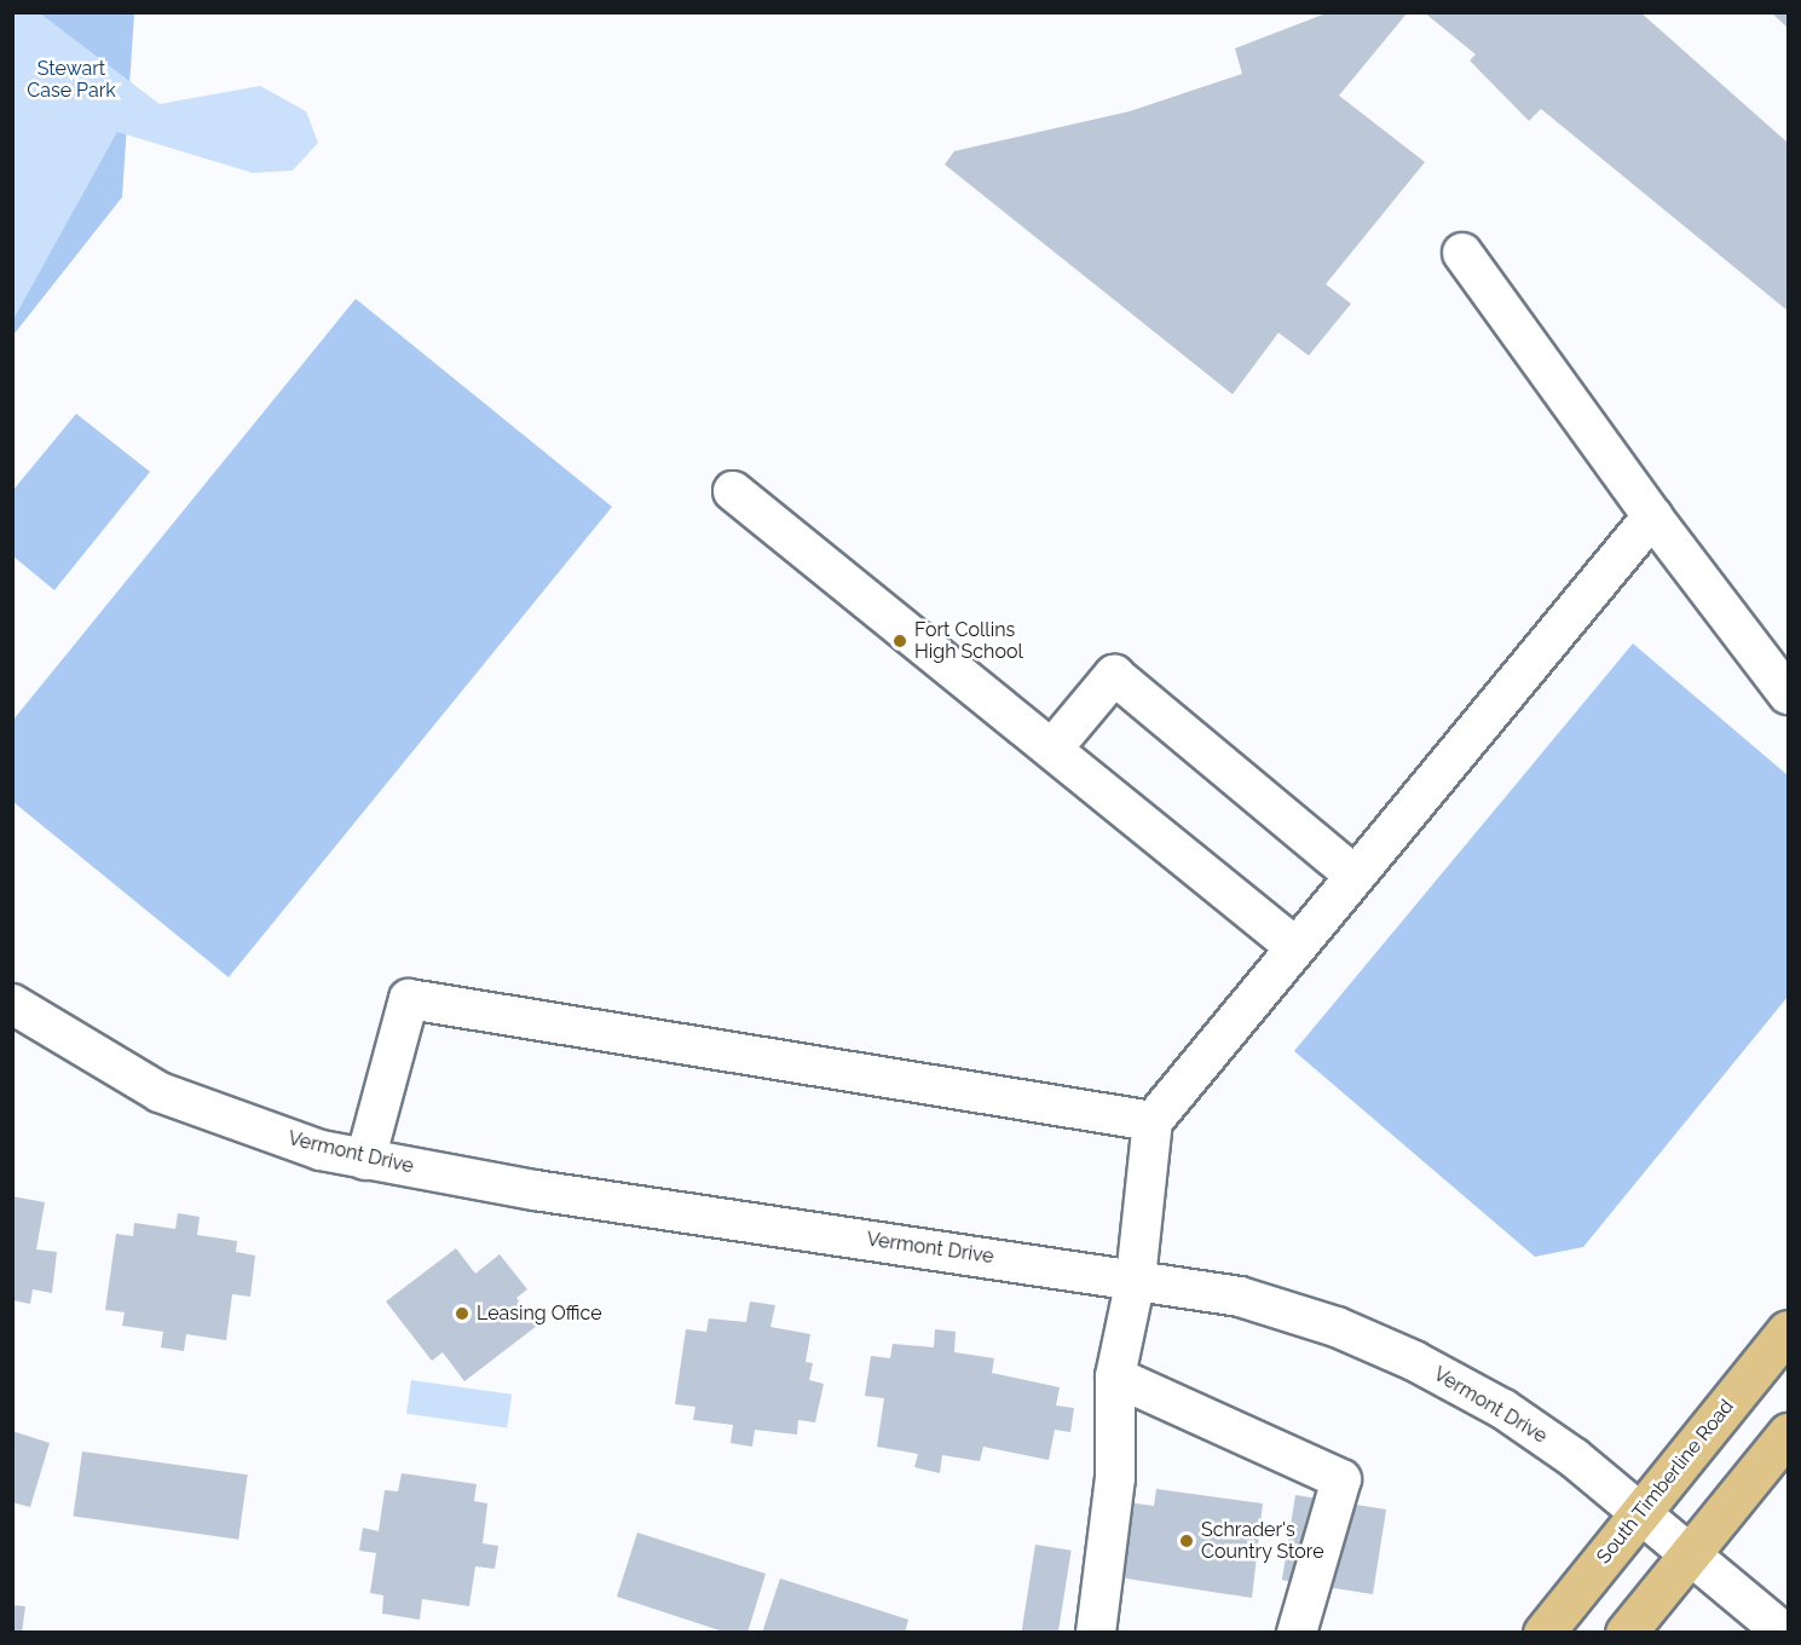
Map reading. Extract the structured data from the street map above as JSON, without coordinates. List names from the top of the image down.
{
  "streets": {
    "main road": ["South Timberline Road"],
    "street": ["Vermont Drive"]
  },
  "crossings": [
    ["Vermont Drive", "South Timberline Road"]
  ],
  "parks": ["Stewart Case Park"],
  "places": ["Fort Collins High School", "Leasing Office", "Schrader's Country Store"]
}
